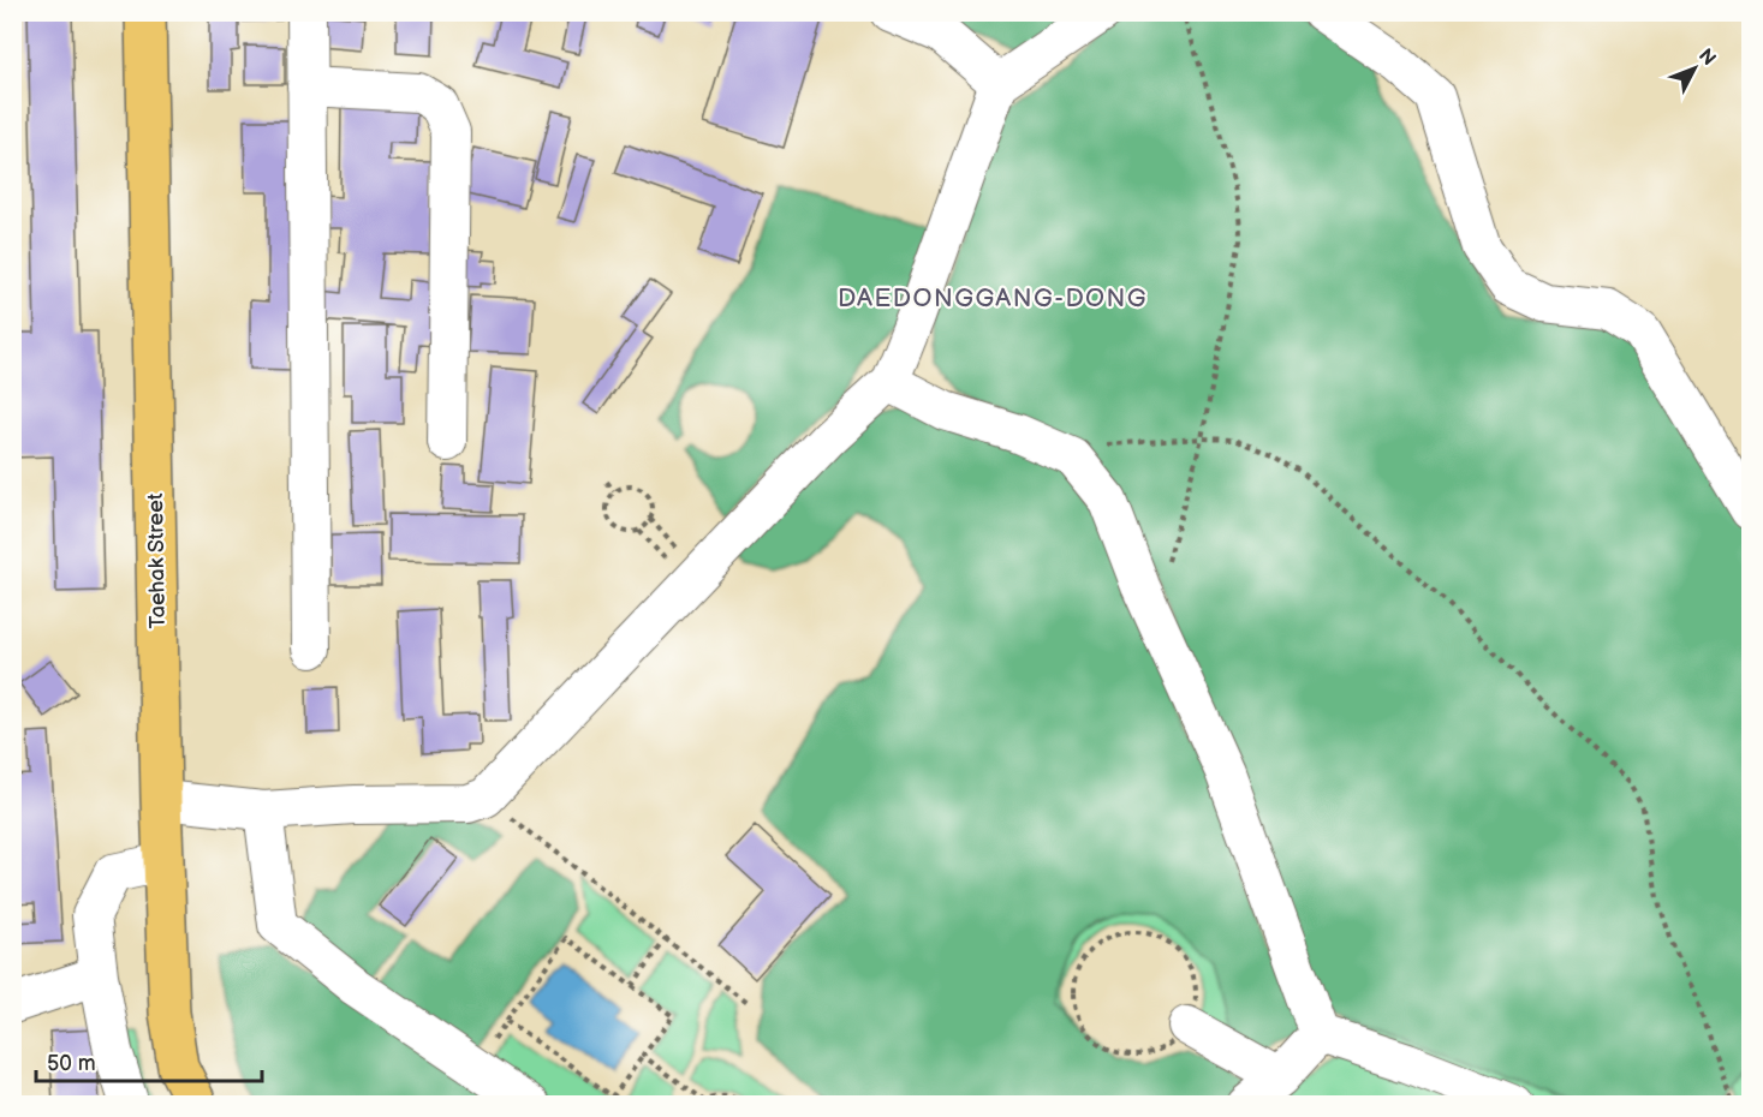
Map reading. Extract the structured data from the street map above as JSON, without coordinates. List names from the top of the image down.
{
  "streets": {
    "main road": ["Taehak Street"]
  },
  "districts": ["DAEDONGGANG-DONG"],
  "scale_bar": "50 m",
  "north": "top right"
}
